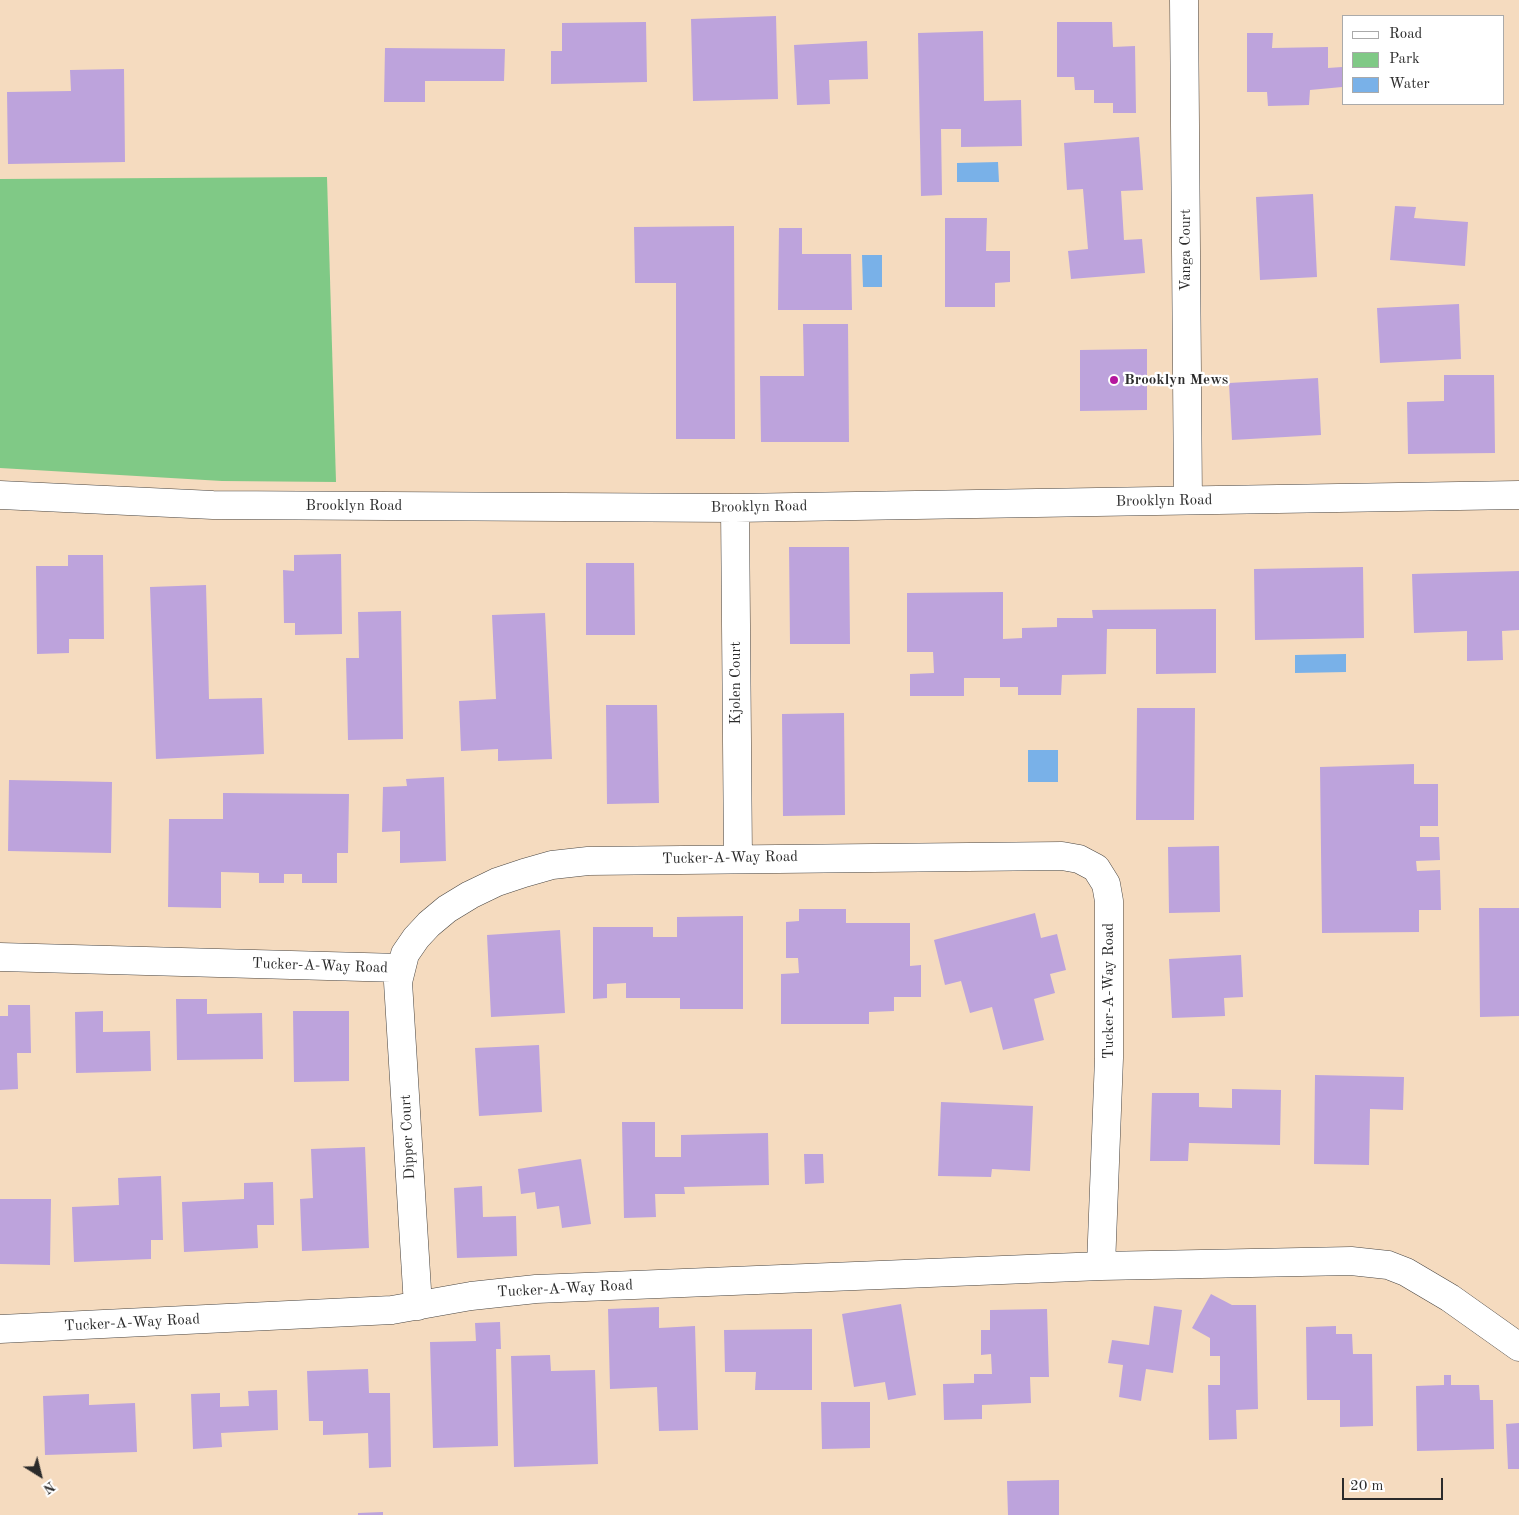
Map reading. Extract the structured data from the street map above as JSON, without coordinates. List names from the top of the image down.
{
  "streets": {
    "street": [
      "Vanga Court",
      "Brooklyn Road",
      "Kjolen Court",
      "Tucker-A-Way Road",
      "Dipper Court"
    ]
  },
  "crossings": [
    ["Vanga Court", "Brooklyn Road"],
    ["Brooklyn Road", "Kjolen Court"],
    ["Kjolen Court", "Tucker-A-Way Road"],
    ["Tucker-A-Way Road", "Dipper Court"]
  ],
  "places": ["Brooklyn Mews"],
  "legend": ["Road", "Park", "Water"],
  "scale_bar": "20 m",
  "north": "bottom right"
}
